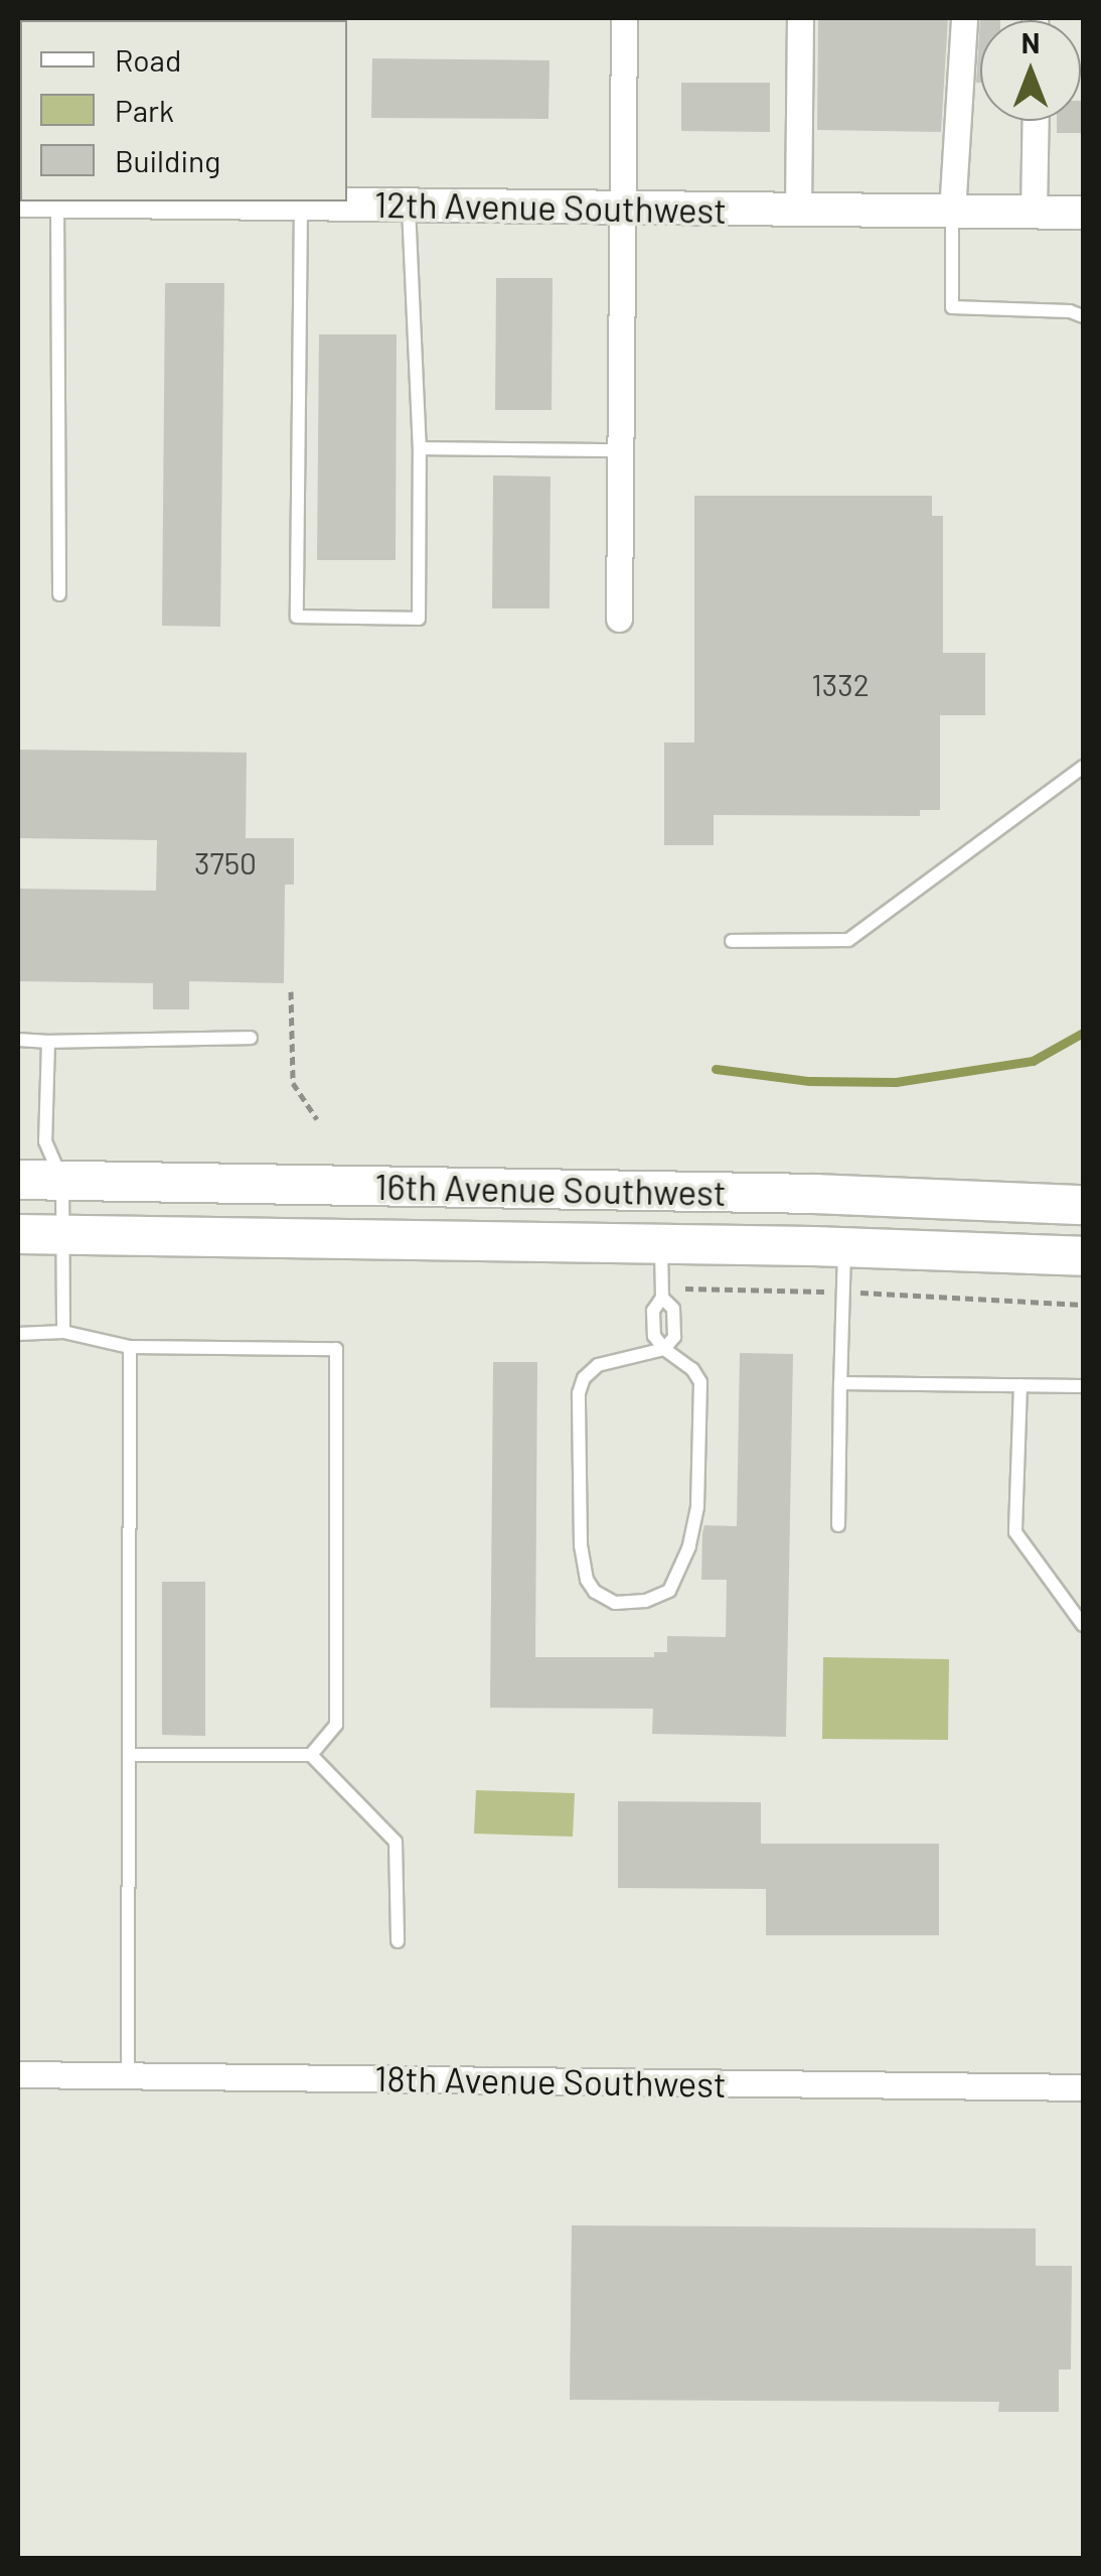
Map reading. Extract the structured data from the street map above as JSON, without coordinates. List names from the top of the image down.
{
  "streets": {
    "main road": ["16th Avenue Southwest"],
    "street": ["12th Avenue Southwest", "18th Avenue Southwest"]
  },
  "house_numbers": ["1332", "3750"],
  "legend": ["Road", "Park", "Building"],
  "north": "top"
}
